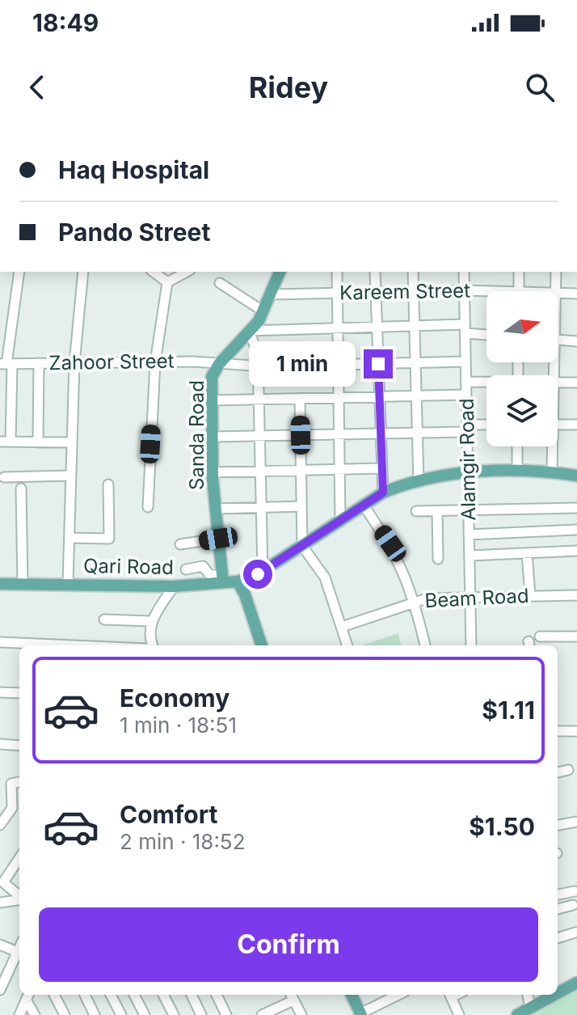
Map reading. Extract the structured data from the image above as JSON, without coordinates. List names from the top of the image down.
{
  "streets": {
    "main road": ["Sanda Road", "Qari Road"],
    "street": [
      "Kareem Street",
      "Zahoor Street",
      "Alamgir Road",
      "Beam Road"
    ]
  },
  "crossings": [
    ["Kareem Street", "Sanda Road"],
    ["Kareem Street", "Alamgir Road"],
    ["Zahoor Street", "Sanda Road"],
    ["Zahoor Street", "Alamgir Road"],
    ["Sanda Road", "Qari Road"],
    ["Alamgir Road", "Qari Road"],
    ["Alamgir Road", "Beam Road"]
  ],
  "north": "right",
  "page": {
    "status": "18:49",
    "header": "Ridey",
    "banner": ["Haq Hospital", "Pando Street"],
    "bubble": "1 min",
    "list": [
      {
        "name": "Economy",
        "note": "1 min · 18:51",
        "value": "$1.11"
      },
      {
        "name": "Comfort",
        "note": "2 min · 18:52",
        "value": "$1.50"
      }
    ],
    "buttons": "Confirm"
  }
}
